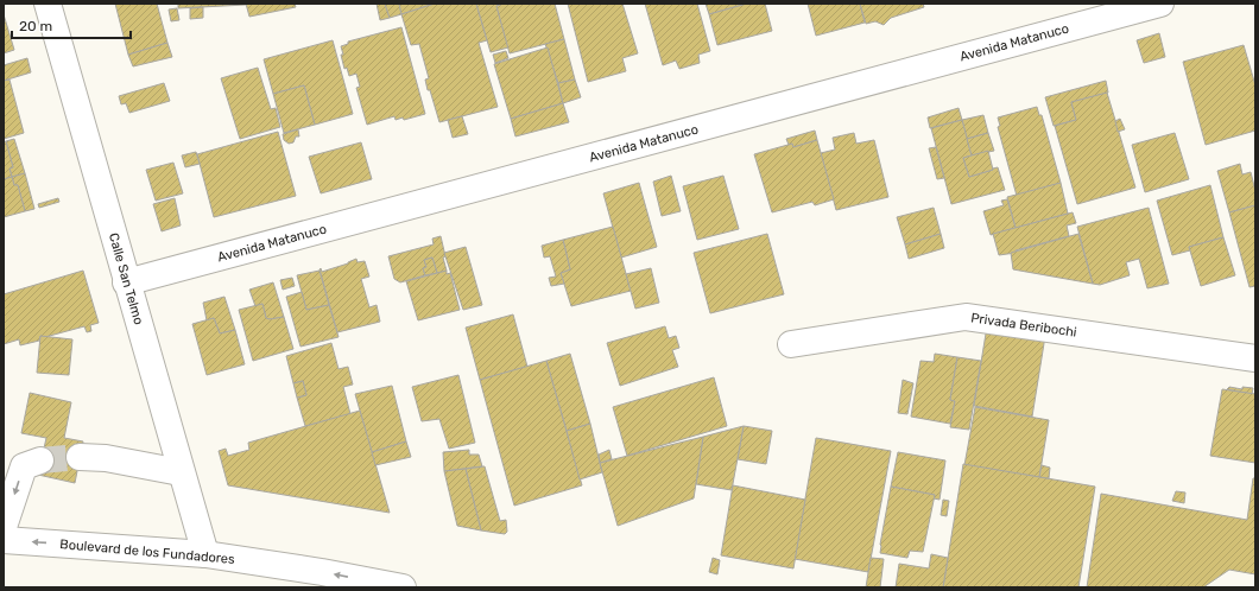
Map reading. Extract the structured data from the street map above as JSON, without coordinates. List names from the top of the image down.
{
  "streets": {
    "street": [
      "Avenida Matanuco",
      "Calle San Telmo",
      "Privada Beribochi",
      "Boulevard de los Fundadores"
    ]
  },
  "crossings": [
    ["Avenida Matanuco", "Calle San Telmo"],
    ["Calle San Telmo", "Boulevard de los Fundadores"]
  ],
  "one_way": ["Boulevard de los Fundadores"],
  "scale_bar": "20 m"
}
